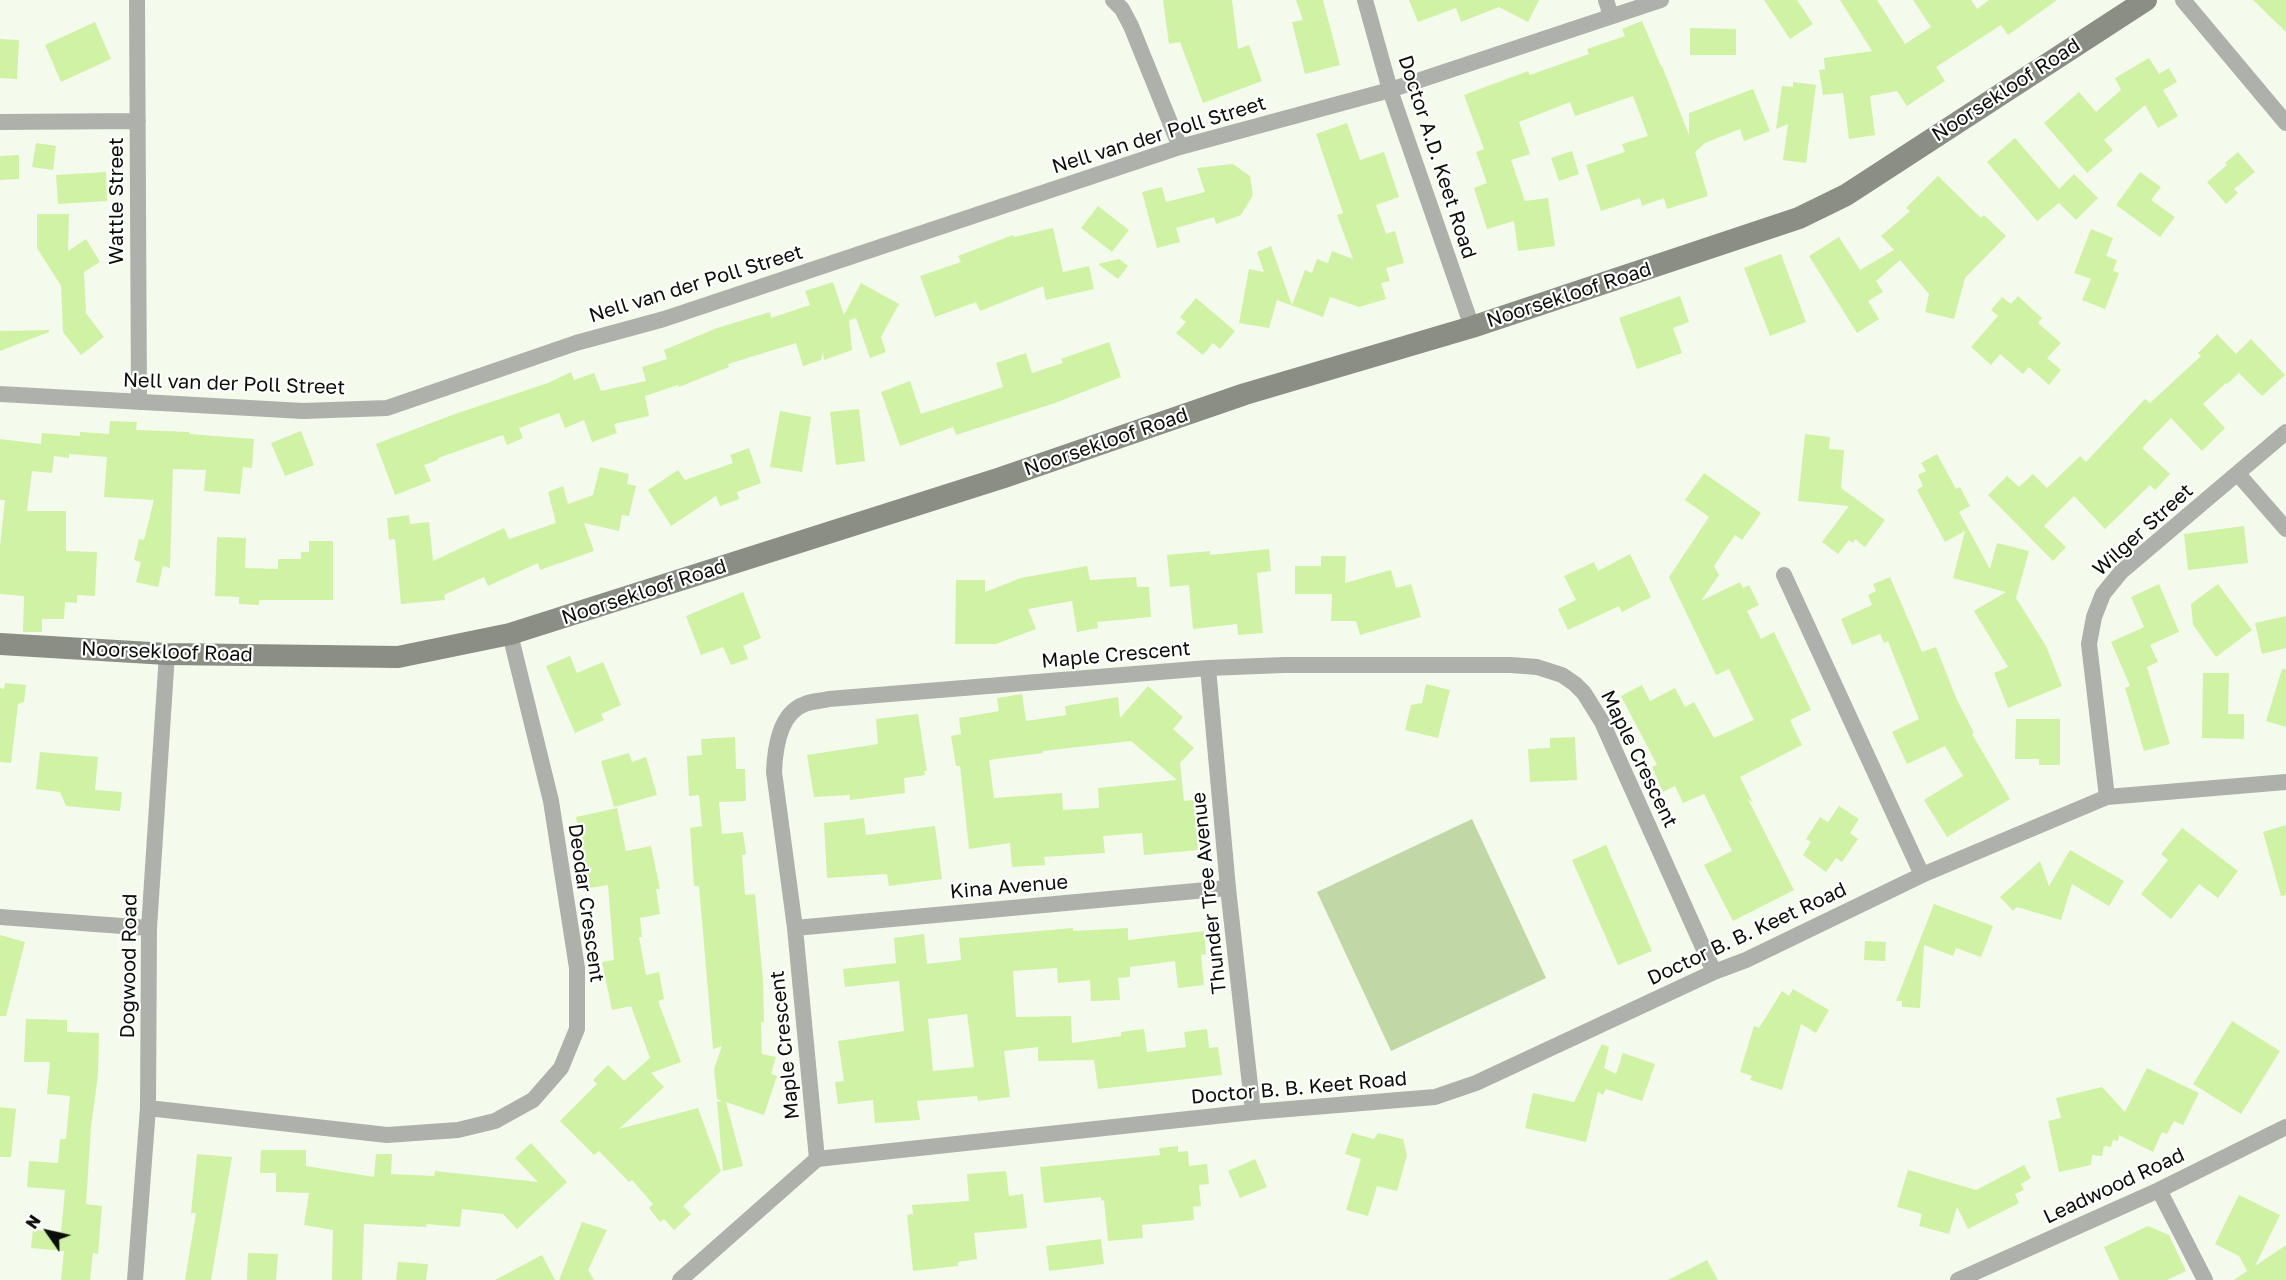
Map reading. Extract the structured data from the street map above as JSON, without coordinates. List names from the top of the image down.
{
  "streets": {
    "street": [
      "Noorsekloof Road",
      "Nell van der Poll Street",
      "Doctor A.D. Keet Road",
      "Wattle Street",
      "Wilger Street",
      "Maple Crescent",
      "Kina Avenue",
      "Thunder Tree Avenue",
      "Deodar Crescent",
      "Doctor B. B. Keet Road",
      "Dogwood Road",
      "Leadwood Road"
    ]
  },
  "crossings": [
    ["Noorsekloof Road", "Doctor A.D. Keet Road"],
    ["Noorsekloof Road", "Deodar Crescent"],
    ["Noorsekloof Road", "Dogwood Road"],
    ["Nell van der Poll Street", "Doctor A.D. Keet Road"],
    ["Nell van der Poll Street", "Wattle Street"],
    ["Wilger Street", "Doctor B. B. Keet Road"],
    ["Maple Crescent", "Kina Avenue"],
    ["Maple Crescent", "Thunder Tree Avenue"],
    ["Maple Crescent", "Doctor B. B. Keet Road"],
    ["Kina Avenue", "Thunder Tree Avenue"],
    ["Thunder Tree Avenue", "Doctor B. B. Keet Road"],
    ["Deodar Crescent", "Dogwood Road"]
  ],
  "north": "top left"
}
